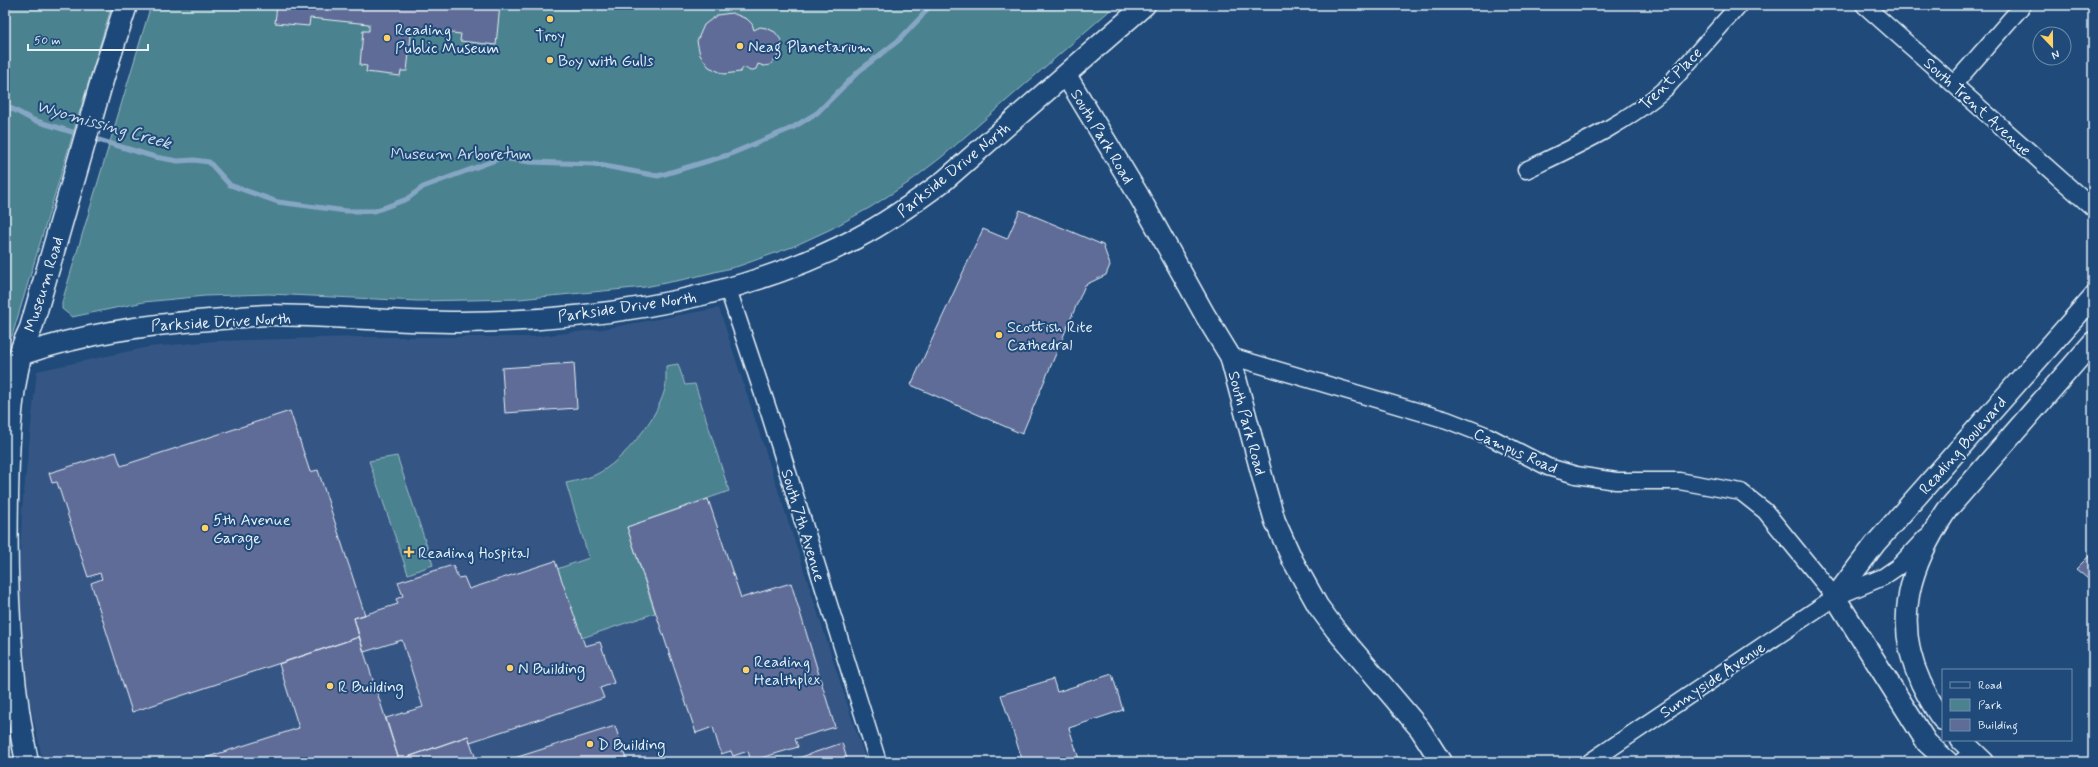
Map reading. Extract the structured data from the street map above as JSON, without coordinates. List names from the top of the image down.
{
  "streets": {
    "main road": ["Museum Road"],
    "street": [
      "Trent Place",
      "South Trent Avenue",
      "South Park Road",
      "Parkside Drive North",
      "Reading Boulevard",
      "Campus Road",
      "South 7th Avenue",
      "Sunnyside Avenue"
    ]
  },
  "crossings": [
    ["South Park Road", "Parkside Drive North"],
    ["South Park Road", "Campus Road"],
    ["Parkside Drive North", "Museum Road"],
    ["Parkside Drive North", "South 7th Avenue"],
    ["Reading Boulevard", "Campus Road"],
    ["Reading Boulevard", "Sunnyside Avenue"],
    ["Campus Road", "Sunnyside Avenue"]
  ],
  "water": ["Wyomissing Creek"],
  "parks": ["Museum Arboretum"],
  "places": {
    "other": [
      "Troy",
      "Reading Public Museum",
      "Neag Planetarium",
      "Boy with Gulls",
      "Scottish Rite Cathedral",
      "5th Avenue Garage",
      "N Building",
      "Reading Healthplex",
      "R Building",
      "D Building"
    ],
    "health": ["Reading Hospital"]
  },
  "legend": ["Road", "Park", "Building"],
  "scale_bar": "50 m",
  "north": "bottom"
}
